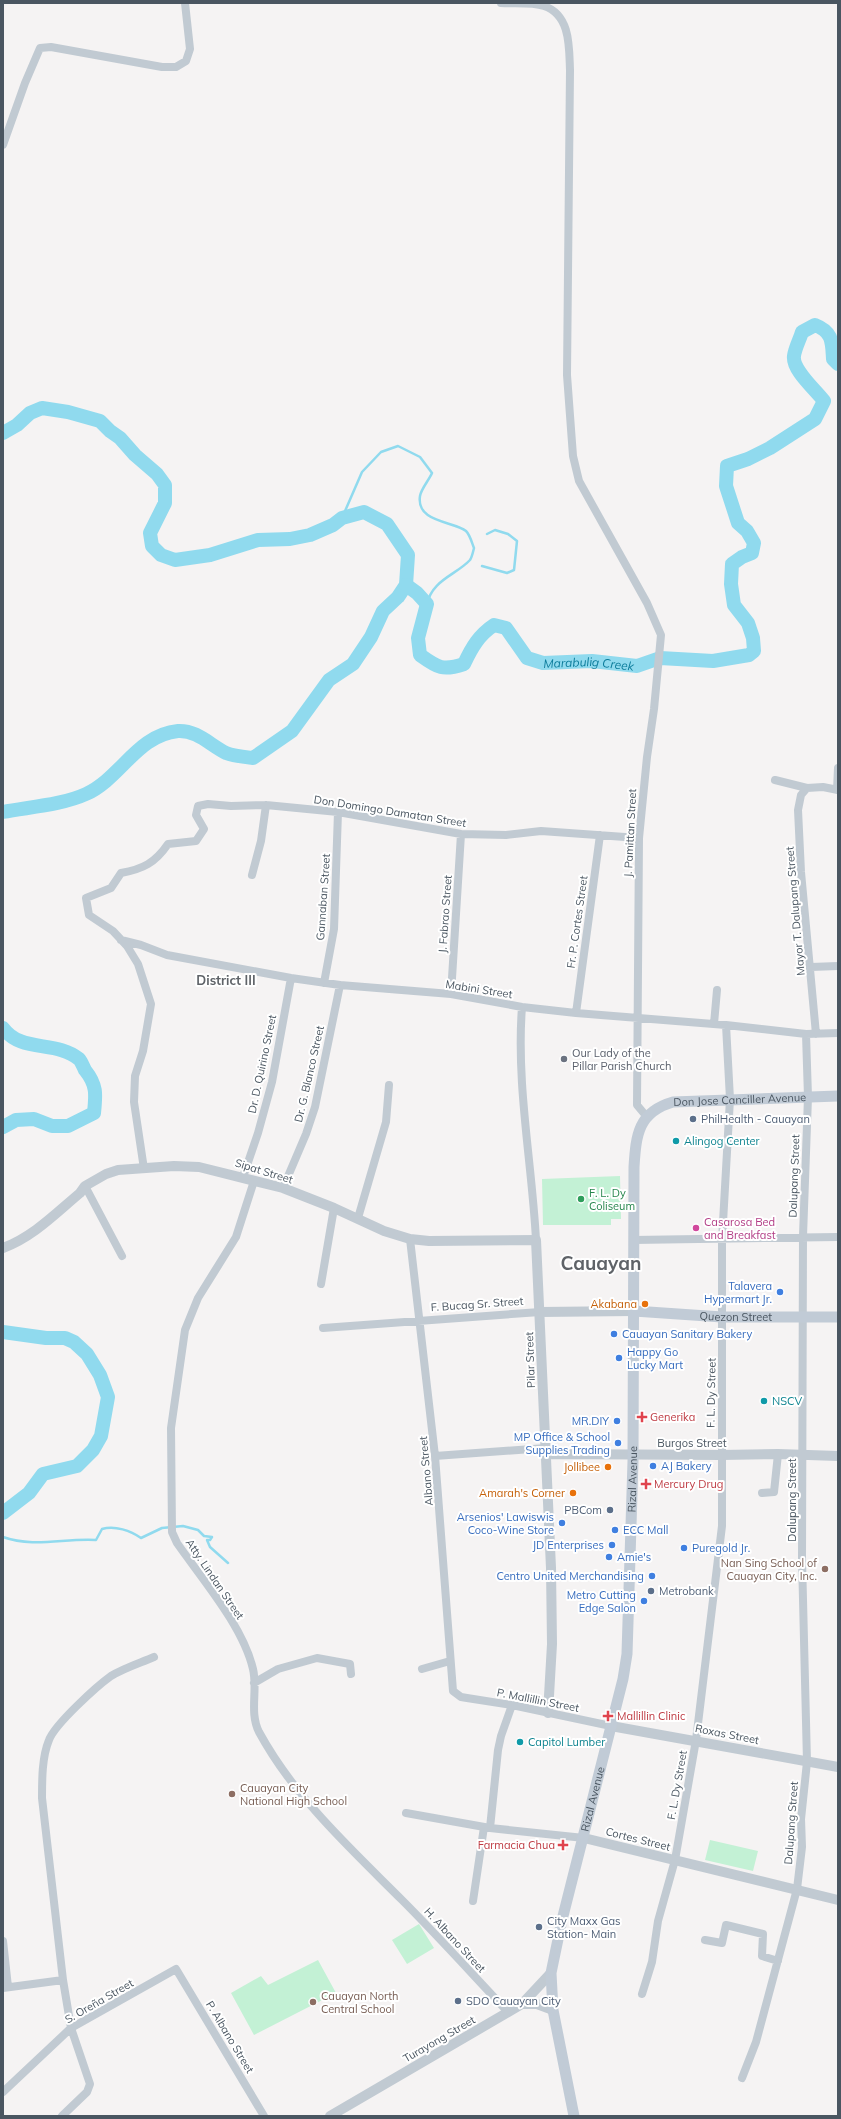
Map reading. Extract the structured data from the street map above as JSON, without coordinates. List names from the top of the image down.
{
  "streets": {
    "main road": ["Don Jose Canciller Avenue", "Quezon Street", "Rizal Avenue"],
    "street": [
      "Don Domingo Damatan Street",
      "J. Pamittan Street",
      "Gannaban Street",
      "Mayor T. Dalupang Street",
      "J. Fabrao Street",
      "Fr. P. Cortes Street",
      "Mabini Street",
      "Dr. D. Quirino Street",
      "Dr. G. Blanco Street",
      "Sipat Street",
      "Dalupang Street",
      "F. Bucag Sr. Street",
      "Pilar Street",
      "F. L. Dy Street",
      "Burgos Street",
      "Albano Street",
      "Atty. Lindan Street",
      "P. Mallillin Street",
      "Roxas Street",
      "Cortes Street",
      "H. Albano Street",
      "S. Oreña Street",
      "P. Albano Street",
      "Turayong Street"
    ]
  },
  "crossings": [
    ["Don Domingo Damatan Street", "J. Pamittan Street"],
    ["Don Domingo Damatan Street", "Gannaban Street"],
    ["Don Domingo Damatan Street", "J. Fabrao Street"],
    ["Don Domingo Damatan Street", "Fr. P. Cortes Street"],
    ["Don Domingo Damatan Street", "Mabini Street"],
    ["Don Domingo Damatan Street", "Sipat Street"],
    ["J. Pamittan Street", "Mabini Street"],
    ["Gannaban Street", "Mabini Street"],
    ["Mayor T. Dalupang Street", "Mabini Street"],
    ["J. Fabrao Street", "Mabini Street"],
    ["Fr. P. Cortes Street", "Mabini Street"],
    ["Mabini Street", "Dr. D. Quirino Street"],
    ["Mabini Street", "Dr. G. Blanco Street"],
    ["Mabini Street", "Dalupang Street"],
    ["Mabini Street", "Pilar Street"],
    ["Mabini Street", "F. L. Dy Street"],
    ["Dr. D. Quirino Street", "Sipat Street"],
    ["Dr. G. Blanco Street", "Sipat Street"],
    ["Don Jose Canciller Avenue", "Dalupang Street"],
    ["Don Jose Canciller Avenue", "F. L. Dy Street"],
    ["Don Jose Canciller Avenue", "Rizal Avenue"],
    ["Sipat Street", "Pilar Street"],
    ["Sipat Street", "Albano Street"],
    ["Sipat Street", "Atty. Lindan Street"],
    ["Dalupang Street", "Quezon Street"],
    ["Dalupang Street", "Burgos Street"],
    ["Dalupang Street", "Roxas Street"],
    ["Dalupang Street", "Cortes Street"],
    ["F. Bucag Sr. Street", "Quezon Street"],
    ["F. Bucag Sr. Street", "Pilar Street"],
    ["F. Bucag Sr. Street", "Albano Street"],
    ["F. Bucag Sr. Street", "Rizal Avenue"],
    ["Quezon Street", "F. L. Dy Street"],
    ["Quezon Street", "Rizal Avenue"],
    ["Pilar Street", "Burgos Street"],
    ["Pilar Street", "P. Mallillin Street"],
    ["F. L. Dy Street", "Burgos Street"],
    ["F. L. Dy Street", "Roxas Street"],
    ["F. L. Dy Street", "Cortes Street"],
    ["Burgos Street", "Rizal Avenue"],
    ["Albano Street", "P. Mallillin Street"],
    ["Rizal Avenue", "P. Mallillin Street"],
    ["Rizal Avenue", "Roxas Street"],
    ["Rizal Avenue", "Cortes Street"],
    ["Rizal Avenue", "Turayong Street"],
    ["Atty. Lindan Street", "H. Albano Street"],
    ["P. Mallillin Street", "Roxas Street"],
    ["H. Albano Street", "Turayong Street"],
    ["S. Oreña Street", "P. Albano Street"]
  ],
  "districts": ["District III", "Cauayan"],
  "water": ["Marabulig Creek"],
  "places": {
    "other": [
      "Our Lady of the Pillar Parish Church",
      "PhilHealth - Cauayan",
      "Alingog Center",
      "F. L. Dy Coliseum",
      "Casarosa Bed and Breakfast",
      "Talavera Hypermart Jr.",
      "Akabana",
      "Cauayan Sanitary Bakery",
      "Happy Go Lucky Mart",
      "NSCV",
      "MR.DIY",
      "MP Office & School Supplies Trading",
      "AJ Bakery",
      "Jollibee",
      "Amarah's Corner",
      "PBCom",
      "Arsenios' Lawiswis Coco-Wine Store",
      "ECC Mall",
      "JD Enterprises",
      "Puregold Jr.",
      "Amie's",
      "Nan Sing School of Cauayan City, Inc.",
      "Centro United Merchandising",
      "Metrobank",
      "Metro Cutting Edge Salon",
      "Capitol Lumber",
      "Cauayan City National High School",
      "City Maxx Gas Station- Main",
      "SDO Cauayan City",
      "Cauayan North Central School"
    ],
    "health": [
      "Generika",
      "Mercury Drug",
      "Mallillin Clinic",
      "Farmacia Chua"
    ]
  }
}
